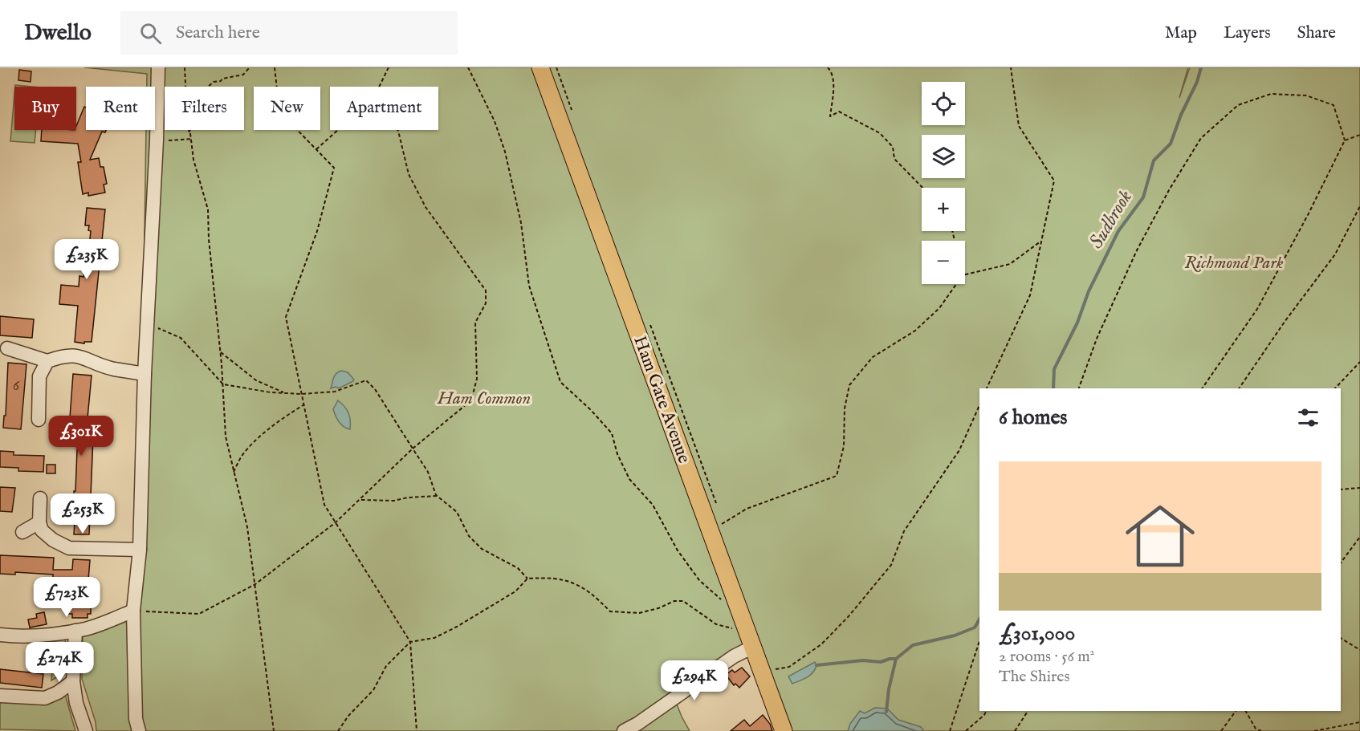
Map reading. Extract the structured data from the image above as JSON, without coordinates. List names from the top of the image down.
{
  "streets": {
    "main road": ["Ham Gate Avenue"]
  },
  "water": ["Sudbrook"],
  "parks": ["Richmond Park", "Ham Common"],
  "house_numbers": ["6"],
  "page": {
    "header": "Dwello",
    "search": "Search here",
    "nav": ["Map", "Layers", "Share"],
    "map_buttons": ["+", "−"],
    "chip": [
      "Buy",
      "Rent",
      "Filters",
      "New",
      "Apartment"
    ],
    "price": [
      "£235K",
      "£301K",
      "£253K",
      "£723K",
      "£274K",
      "£294K"
    ],
    "heading": "6 homes",
    "list": [
      {
        "name": "£301,000",
        "note": "2 rooms · 56 m² · The Shires"
      }
    ]
  }
}
